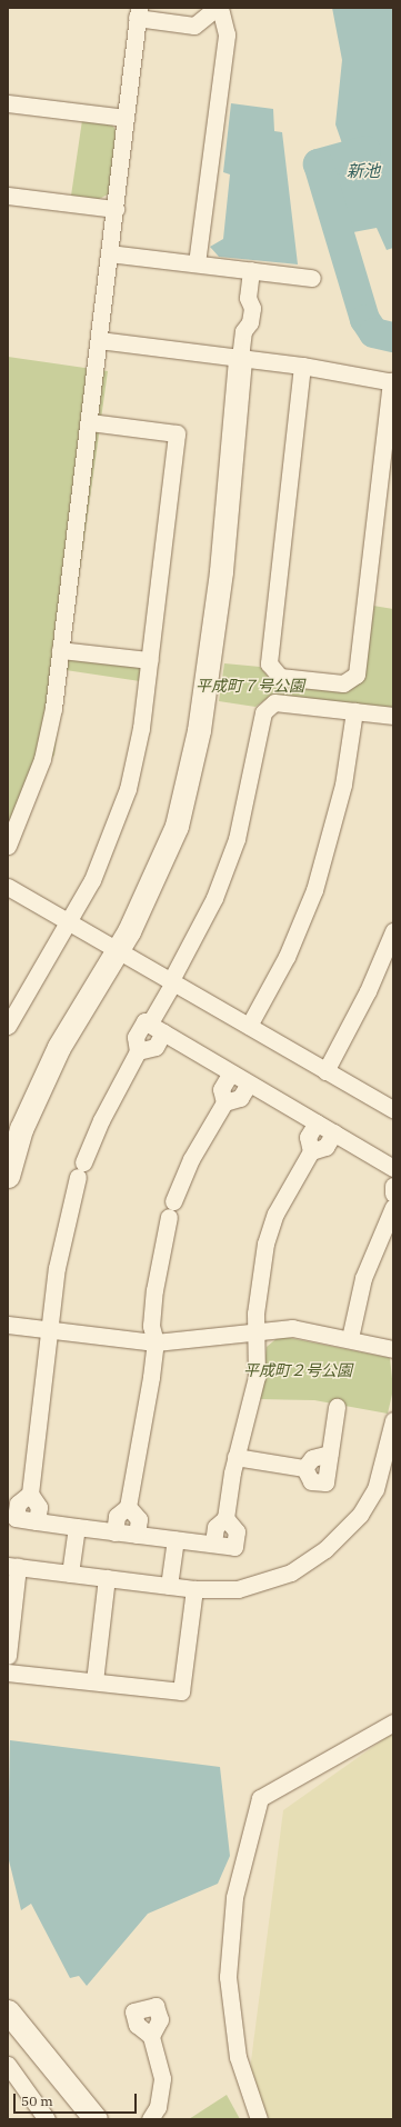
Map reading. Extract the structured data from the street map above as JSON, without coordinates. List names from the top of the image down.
{
  "water": ["新池"],
  "parks": ["平成町７号公園", "平成町２号公園"],
  "scale_bar": "50 m"
}
